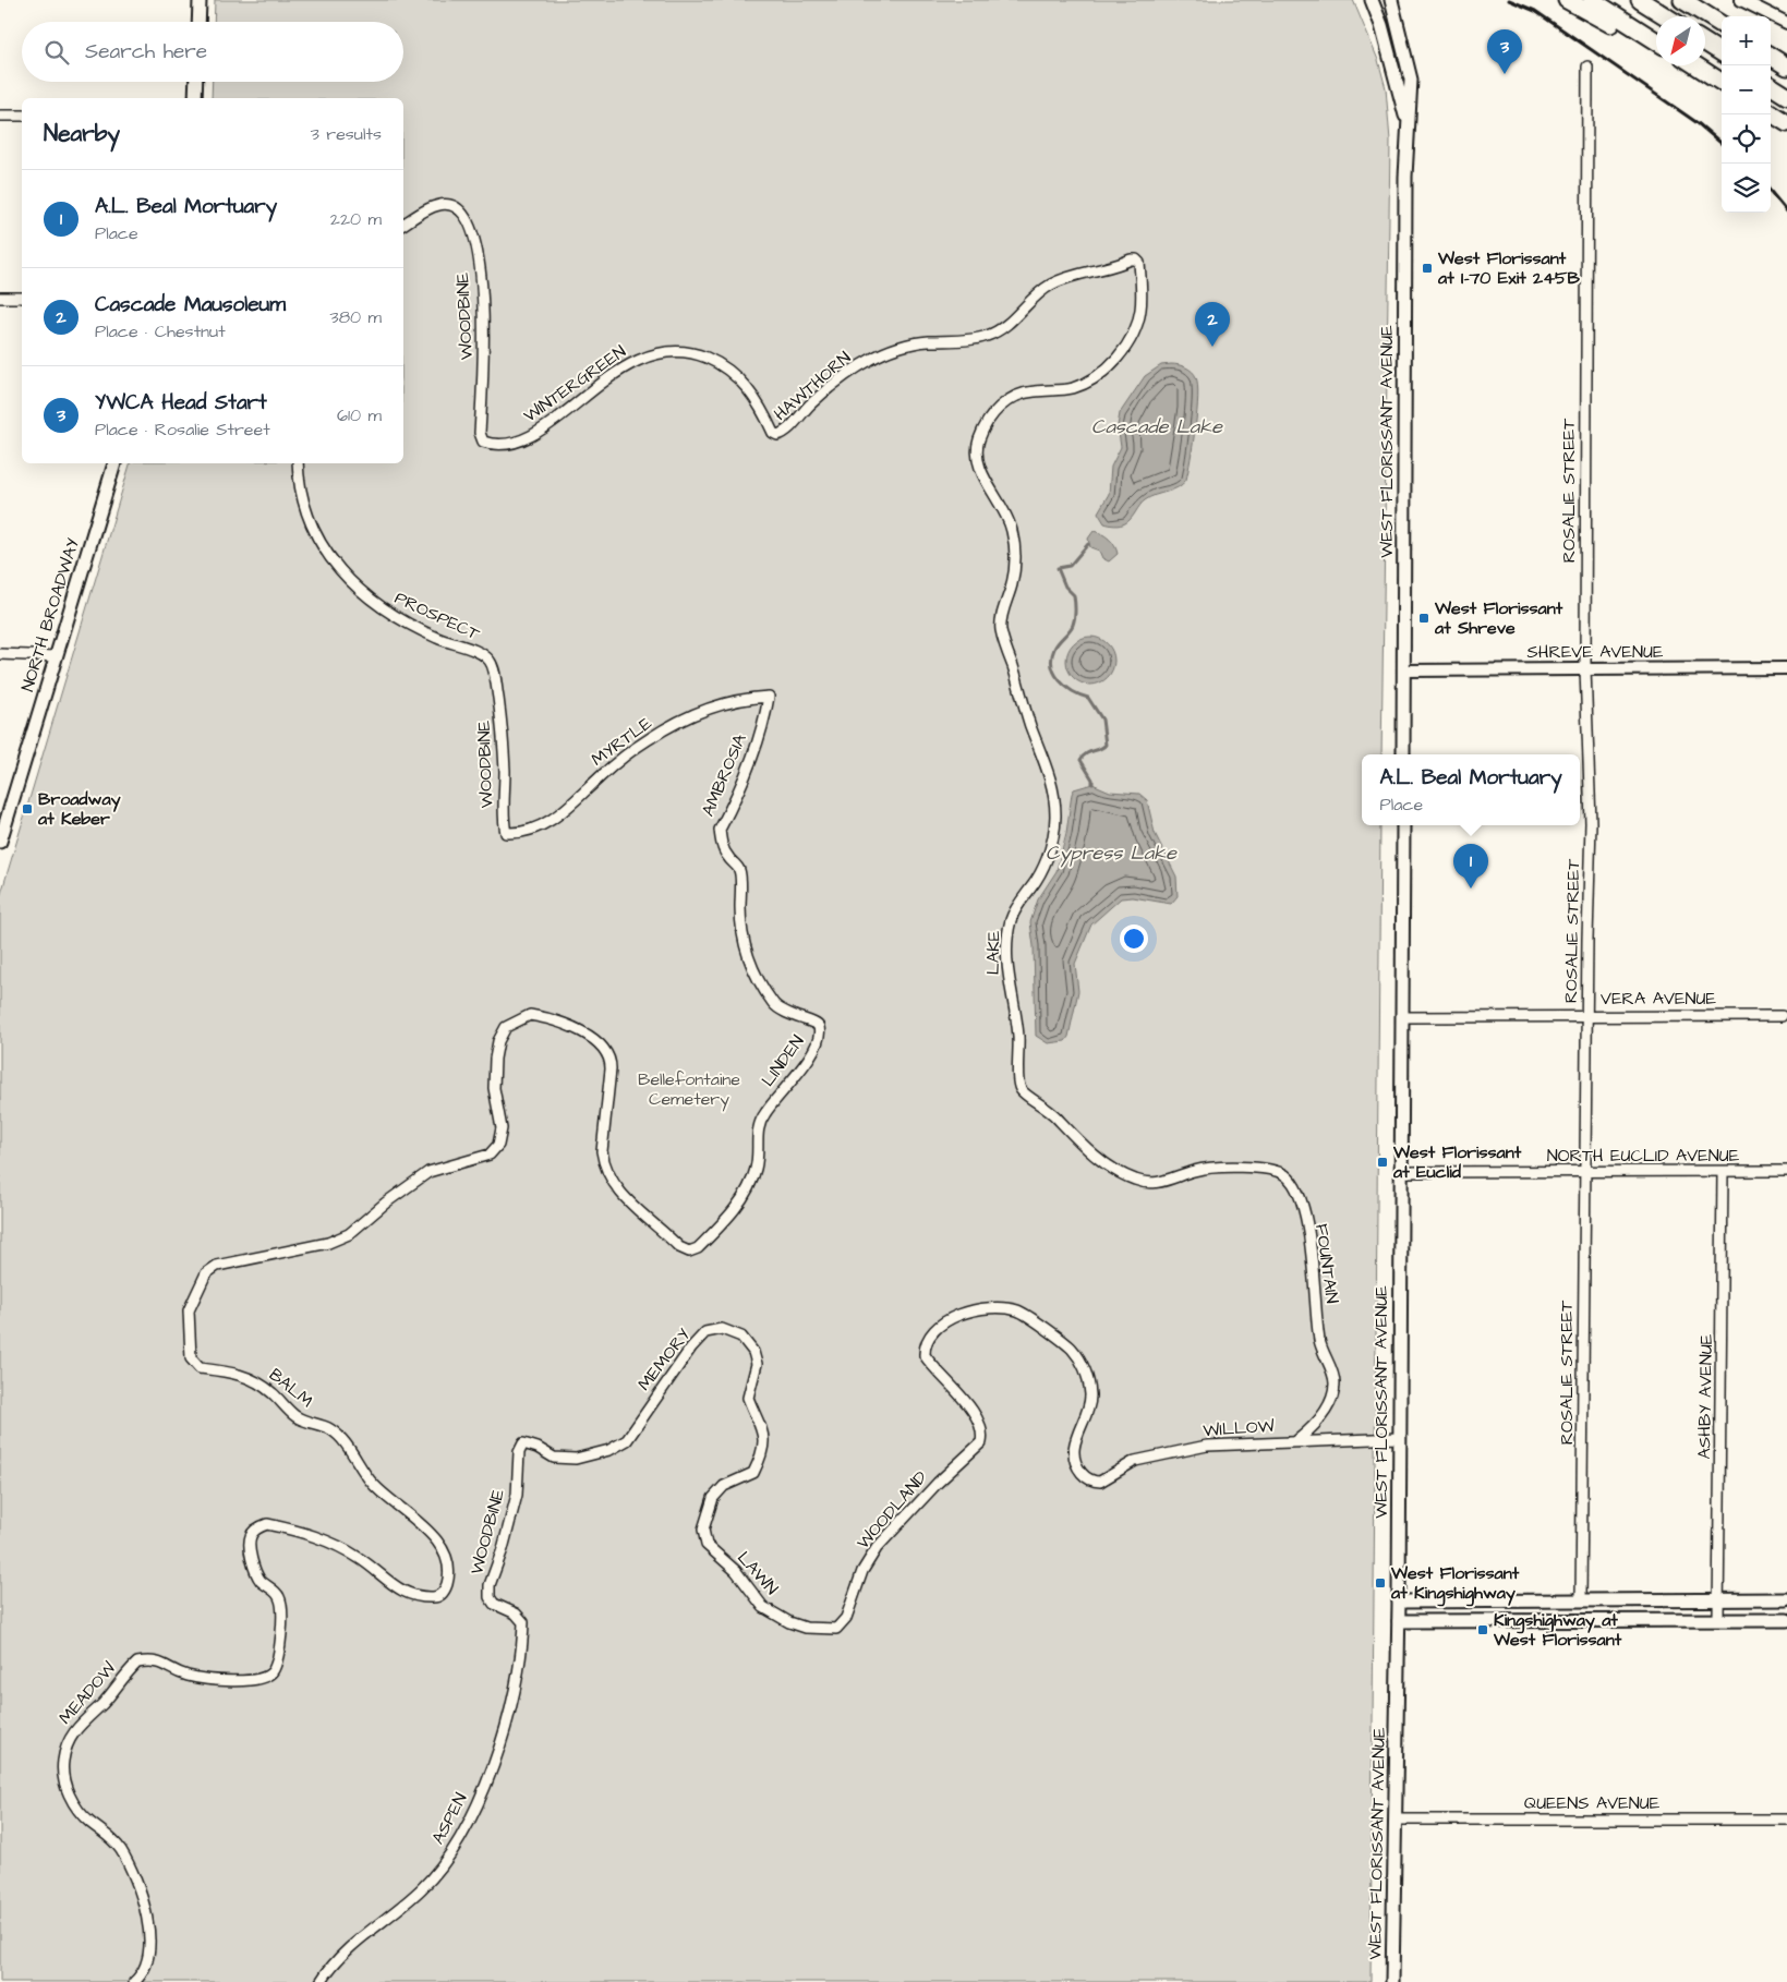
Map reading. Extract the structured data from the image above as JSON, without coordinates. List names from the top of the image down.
{
  "streets": {
    "main road": ["WEST FLORISSANT AVENUE", "NORTH BROADWAY"],
    "street": [
      "WOODBINE",
      "WINTERGREEN",
      "HAWTHORN",
      "ROSALIE STREET",
      "PROSPECT",
      "SHREVE AVENUE",
      "MYRTLE",
      "AMBROSIA",
      "LAKE",
      "VERA AVENUE",
      "LINDEN",
      "NORTH EUCLID AVENUE",
      "FOUNTAIN",
      "MEMORY",
      "BALM",
      "ASHBY AVENUE",
      "WILLOW",
      "WOODLAND",
      "LAWN",
      "MEADOW",
      "QUEENS AVENUE",
      "ASPEN"
    ]
  },
  "crossings": [
    ["WOODBINE", "WINTERGREEN"],
    ["WOODBINE", "PROSPECT"],
    ["WOODBINE", "MYRTLE"],
    ["WOODBINE", "MEMORY"],
    ["WOODBINE", "ASPEN"],
    ["WINTERGREEN", "HAWTHORN"],
    ["HAWTHORN", "LAKE"],
    ["WEST FLORISSANT AVENUE", "SHREVE AVENUE"],
    ["WEST FLORISSANT AVENUE", "VERA AVENUE"],
    ["WEST FLORISSANT AVENUE", "NORTH EUCLID AVENUE"],
    ["WEST FLORISSANT AVENUE", "WILLOW"],
    ["WEST FLORISSANT AVENUE", "QUEENS AVENUE"],
    ["ROSALIE STREET", "SHREVE AVENUE"],
    ["ROSALIE STREET", "VERA AVENUE"],
    ["ROSALIE STREET", "NORTH EUCLID AVENUE"],
    ["MYRTLE", "AMBROSIA"],
    ["AMBROSIA", "LINDEN"],
    ["LAKE", "FOUNTAIN"],
    ["LINDEN", "BALM"],
    ["NORTH EUCLID AVENUE", "ASHBY AVENUE"],
    ["FOUNTAIN", "WILLOW"],
    ["MEMORY", "LAWN"],
    ["BALM", "MEADOW"],
    ["WILLOW", "WOODLAND"],
    ["WOODLAND", "LAWN"]
  ],
  "water": ["Cascade Lake", "Cypress Lake"],
  "parks": ["Bellefontaine Cemetery"],
  "places": {
    "transit": [
      "West Florissant at I-70 Exit 245B",
      "West Florissant at Shreve",
      "Broadway at Keber",
      "West Florissant at Euclid",
      "West Florissant at Kingshighway",
      "Kingshighway at West Florissant"
    ]
  },
  "north": "bottom left",
  "page": {
    "map_buttons": ["+", "−"],
    "search": "Search here",
    "pins": ["3", "2", "1"],
    "heading": ["Nearby", "3 results"],
    "list": [
      {
        "mark": "1",
        "name": "A.L. Beal Mortuary",
        "note": "Place",
        "value": "220 m"
      },
      {
        "mark": "2",
        "name": "Cascade Mausoleum",
        "note": "Place · Chestnut",
        "value": "380 m"
      },
      {
        "mark": "3",
        "name": "YWCA Head Start",
        "note": "Place · Rosalie Street",
        "value": "610 m"
      }
    ],
    "popup": ["A.L. Beal Mortuary", "Place"]
  }
}
